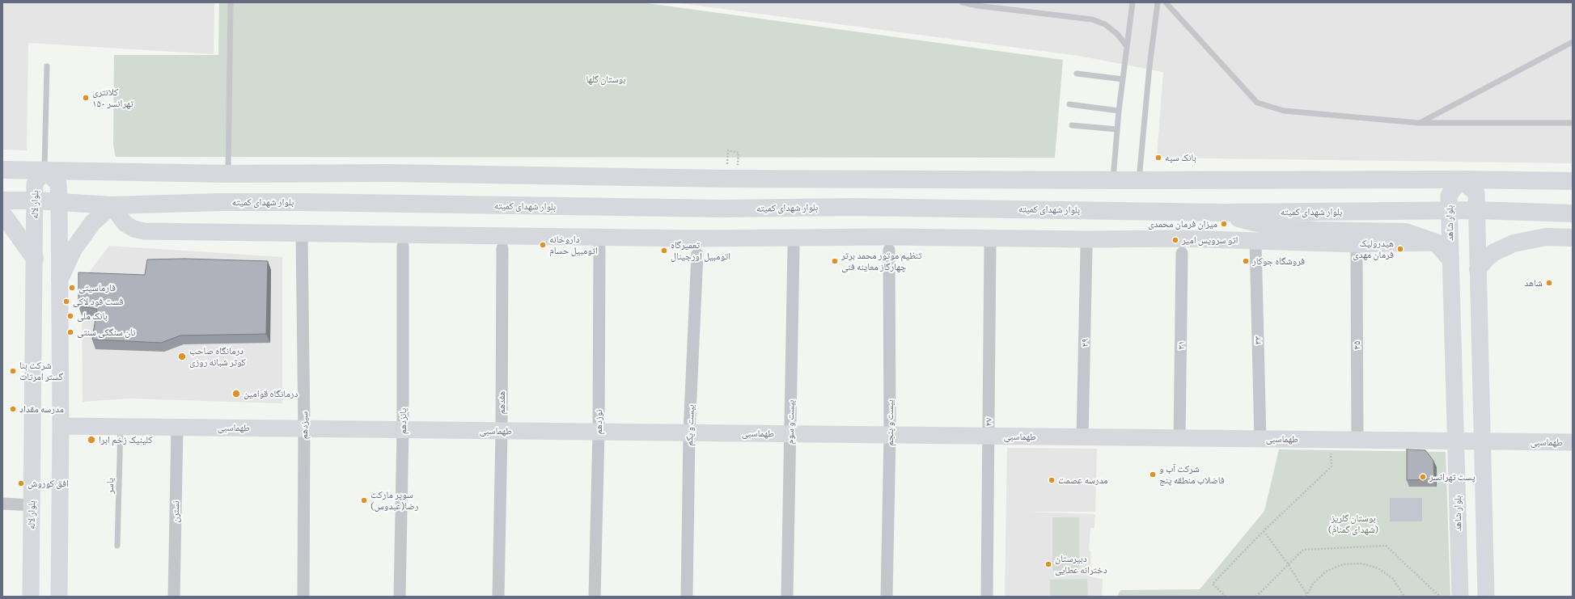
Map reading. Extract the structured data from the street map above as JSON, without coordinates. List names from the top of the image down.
{
  "streets": {
    "main road": ["بلوار شهدای کمیته"],
    "street": [
      "بلوار لاله",
      "بلوار شاهد",
      "۳۳",
      "۲۹",
      "۳۱",
      "۳۵",
      "هفدهم",
      "پانزدهم",
      "نوزدهم",
      "بیست و سوم",
      "۲۷",
      "بیست و پنجم",
      "سیزدهم",
      "بیست و یکم",
      "طهماسبی",
      "نسترن"
    ],
    "lane": ["یاسر"]
  },
  "crossings": [
    ["بلوار شهدای کمیته", "بلوار لاله"],
    ["بلوار شهدای کمیته", "بلوار شاهد"],
    ["بلوار شاهد", "طهماسبی"],
    ["۳۳", "طهماسبی"],
    ["۲۹", "طهماسبی"],
    ["۳۱", "طهماسبی"],
    ["۳۵", "طهماسبی"],
    ["هفدهم", "طهماسبی"],
    ["پانزدهم", "طهماسبی"],
    ["نوزدهم", "طهماسبی"],
    ["بیست و سوم", "طهماسبی"],
    ["۲۷", "طهماسبی"],
    ["بیست و پنجم", "طهماسبی"],
    ["سیزدهم", "طهماسبی"],
    ["بیست و یکم", "طهماسبی"],
    ["طهماسبی", "یاسر"],
    ["طهماسبی", "نسترن"]
  ],
  "parks": ["بوستان گلها", "بوستان گلریز (شهدای گمنام)"],
  "places": [
    "کلانتری ۱۵۰ تهرانسر",
    "بانک سپه",
    "میزان فرمان محمدی",
    "اتو سرویس امیر",
    "داروخانه اتومبیل حسام",
    "هیدرولیک فرمان مهدی",
    "تعمیرگاه اتومبیل اورجینال",
    "تنظیم موتور محمد برتر چهارگاز معاینه فنی",
    "فروشگاه جوکار",
    "شاهد",
    "فارماسیتی",
    "فست فود لاکی",
    "بانک ملی",
    "نان سنگکی سنتی",
    "درمانگاه صاحب کوثر شبانه روزی",
    "شرکت بنا گستر امرتات",
    "درمانگاه قوامین",
    "مدرسه مقداد",
    "کلینیک زخم ابرا",
    "شرکت آب و فاضلاب منطقه پنج",
    "پست تهرانسر",
    "مدرسه عصمت",
    "افق کوروش",
    "سوپر مارکت رضا(عبدوس)",
    "دبیرستان دخترانه عطایی"
  ]
}
